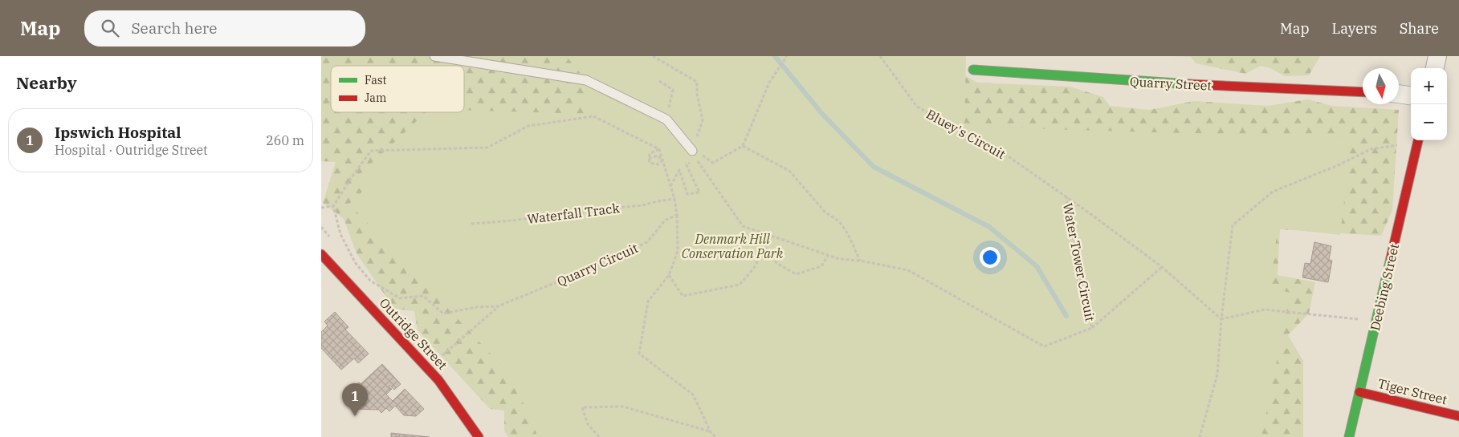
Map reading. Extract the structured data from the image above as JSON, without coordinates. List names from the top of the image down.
{
  "streets": {
    "street": [
      "Quarry Street",
      "Deebing Street",
      "Outridge Street",
      "Tiger Street"
    ],
    "path": [
      "Bluey's Circuit",
      "Waterfall Track",
      "Water Tower Circuit",
      "Quarry Circuit"
    ]
  },
  "crossings": [
    ["Bluey's Circuit", "Water Tower Circuit"],
    ["Deebing Street", "Tiger Street"]
  ],
  "parks": ["Denmark Hill Conservation Park"],
  "legend": ["Fast", "Jam"],
  "north": "bottom",
  "page": {
    "header": "Map",
    "search": "Search here",
    "nav": ["Map", "Layers", "Share"],
    "heading": "Nearby",
    "map_buttons": ["+", "−"],
    "list": [
      {
        "mark": "1",
        "name": "Ipswich Hospital",
        "note": "Hospital · Outridge Street",
        "value": "260 m"
      }
    ],
    "pins": "1"
  }
}
